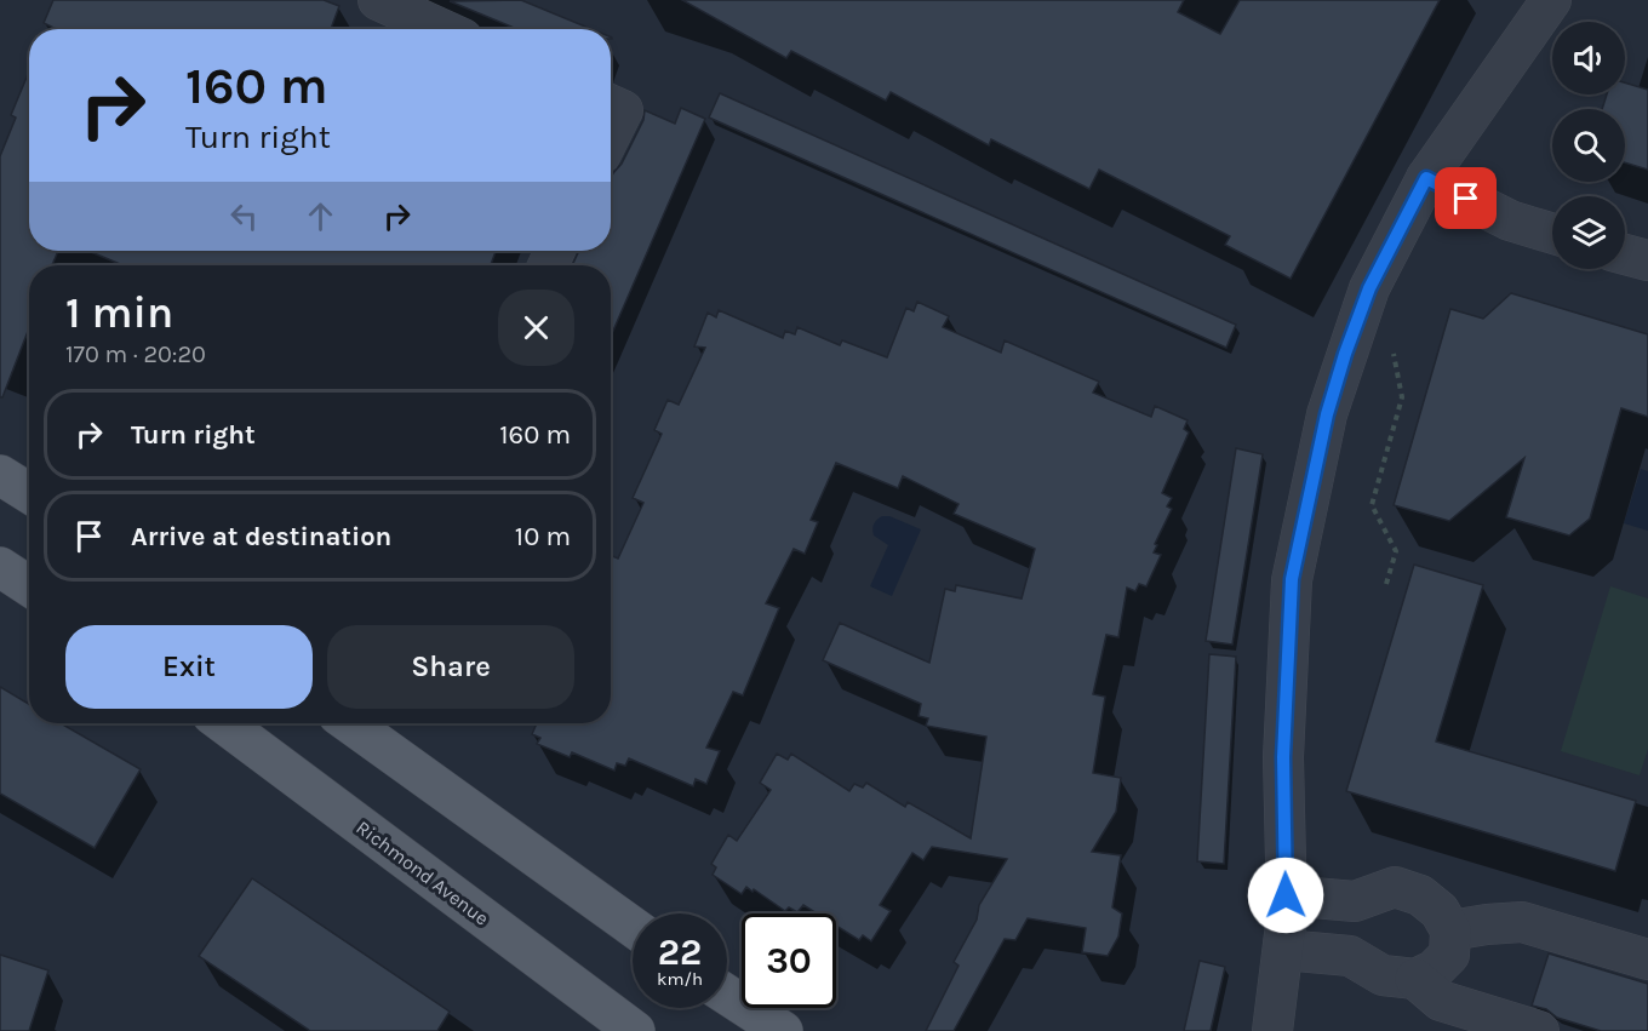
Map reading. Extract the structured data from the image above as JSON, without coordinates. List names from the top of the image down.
{
  "streets": {
    "main road": ["Richmond Avenue"]
  },
  "page": {
    "turn": ["160 m", "Turn right"],
    "heading": ["1 min", "170 m · 20:20"],
    "list": [
      {
        "name": "Turn right",
        "value": "160 m"
      },
      {
        "name": "Arrive at destination",
        "value": "10 m"
      }
    ],
    "buttons": ["Exit", "Share"],
    "speed": "22 km/h",
    "limit": "30"
  }
}
